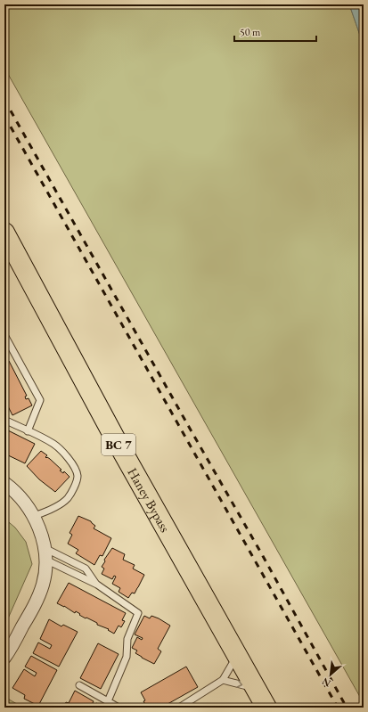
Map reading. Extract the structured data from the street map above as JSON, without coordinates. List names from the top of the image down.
{
  "streets": {
    "highway": ["BC 7", "Haney Bypass"]
  },
  "scale_bar": "50 m",
  "north": "bottom left"
}
